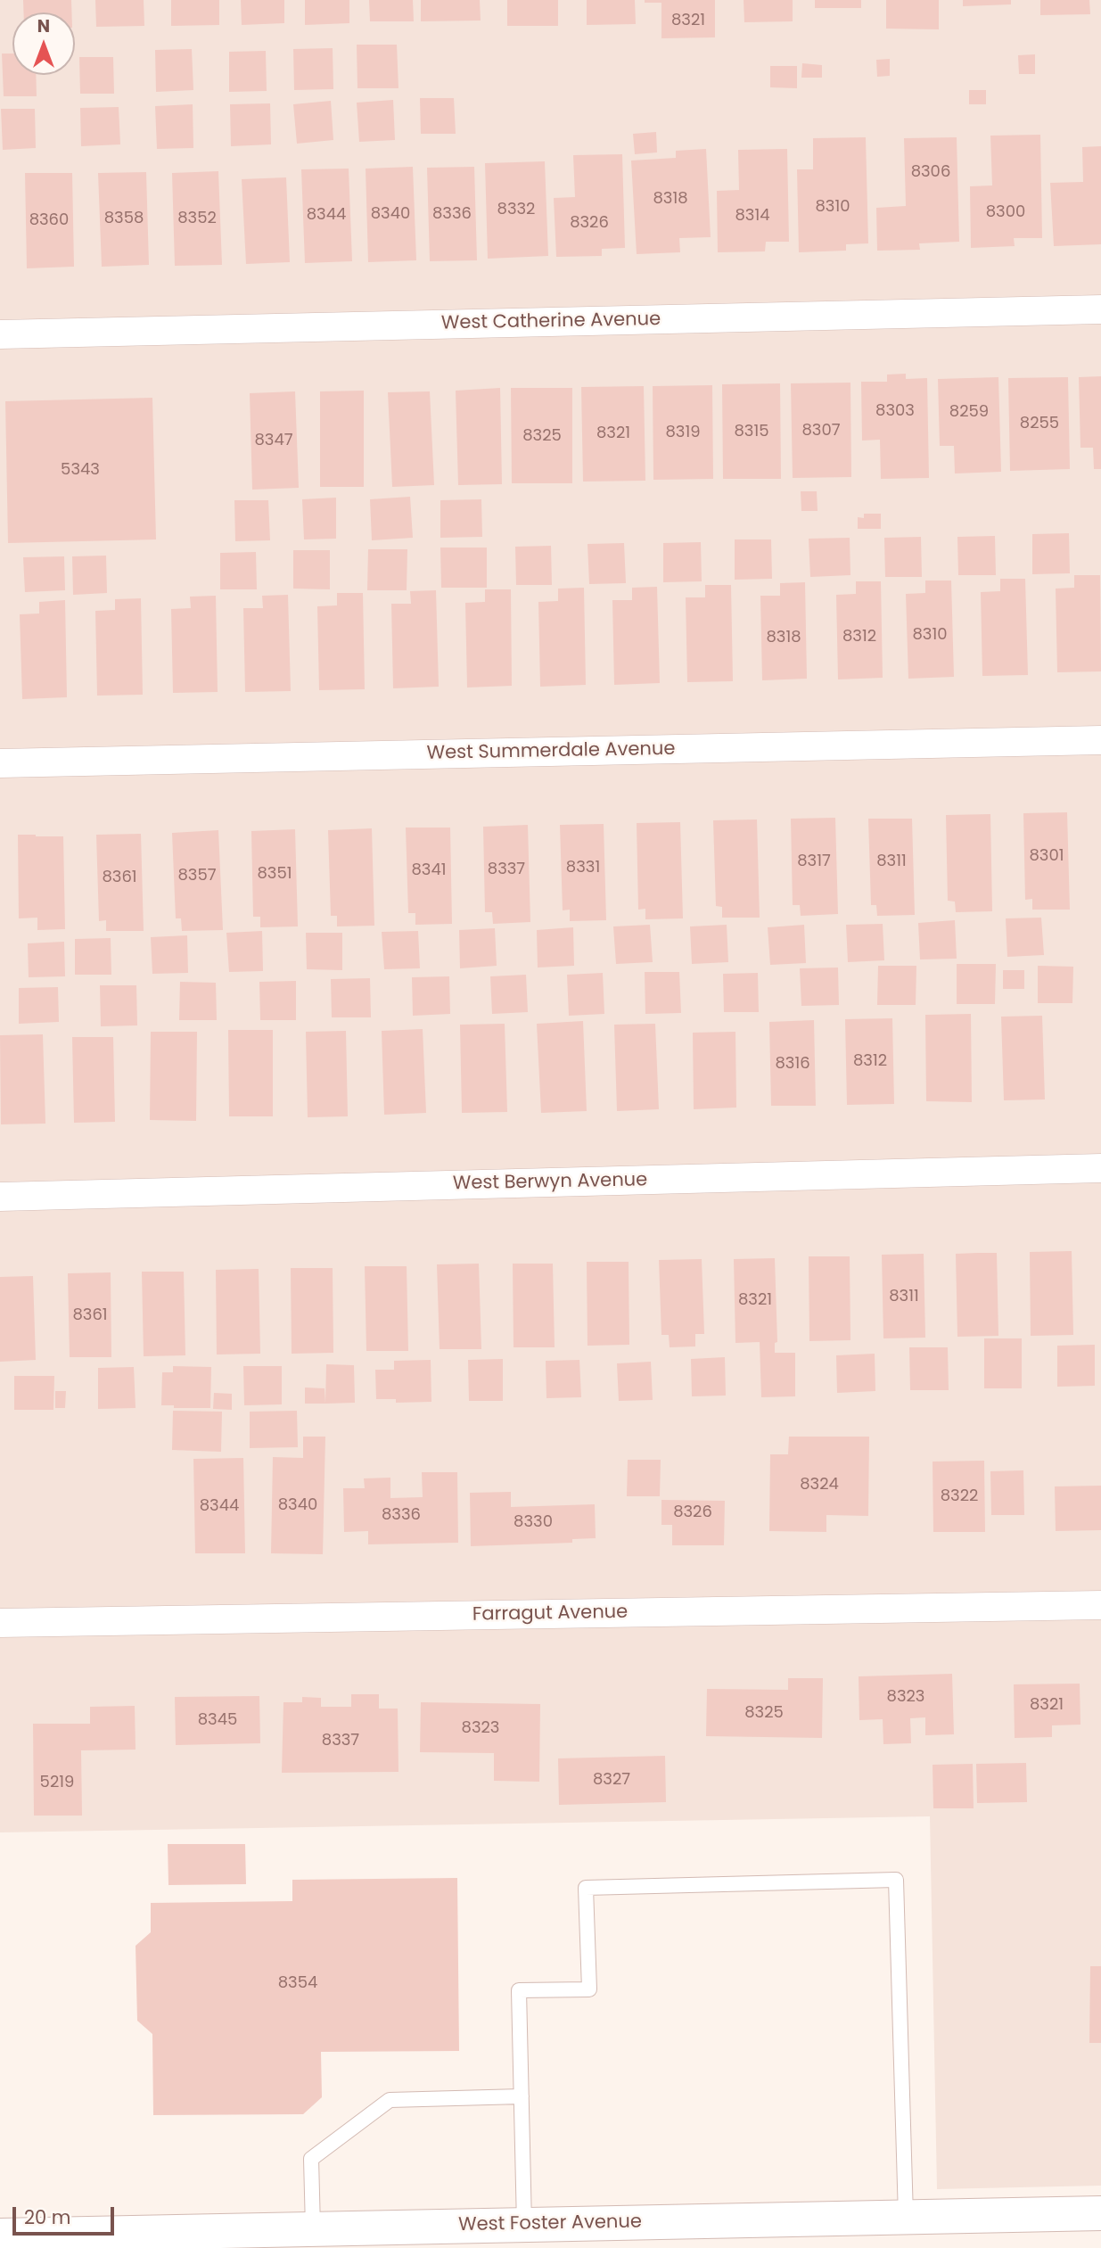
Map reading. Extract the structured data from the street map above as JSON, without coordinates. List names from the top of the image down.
{
  "streets": {
    "street": [
      "West Catherine Avenue",
      "West Summerdale Avenue",
      "West Berwyn Avenue",
      "Farragut Avenue",
      "West Foster Avenue"
    ]
  },
  "house_numbers": [
    "8321",
    "8306",
    "8318",
    "8310",
    "8332",
    "8300",
    "8340",
    "8336",
    "8344",
    "8314",
    "8358",
    "8352",
    "8360",
    "8326",
    "8303",
    "8259",
    "8255",
    "8307",
    "8315",
    "8319",
    "8321",
    "8325",
    "8347",
    "5343",
    "8310",
    "8312",
    "8318",
    "8301",
    "8317",
    "8311",
    "8331",
    "8337",
    "8341",
    "8351",
    "8357",
    "8361",
    "8312",
    "8316",
    "8311",
    "8321",
    "8361",
    "8324",
    "8322",
    "8340",
    "8344",
    "8326",
    "8336",
    "8330",
    "8323",
    "8321",
    "8325",
    "8345",
    "8323",
    "8337",
    "8327",
    "5219",
    "8354"
  ],
  "scale_bar": "20 m",
  "north": "top"
}
